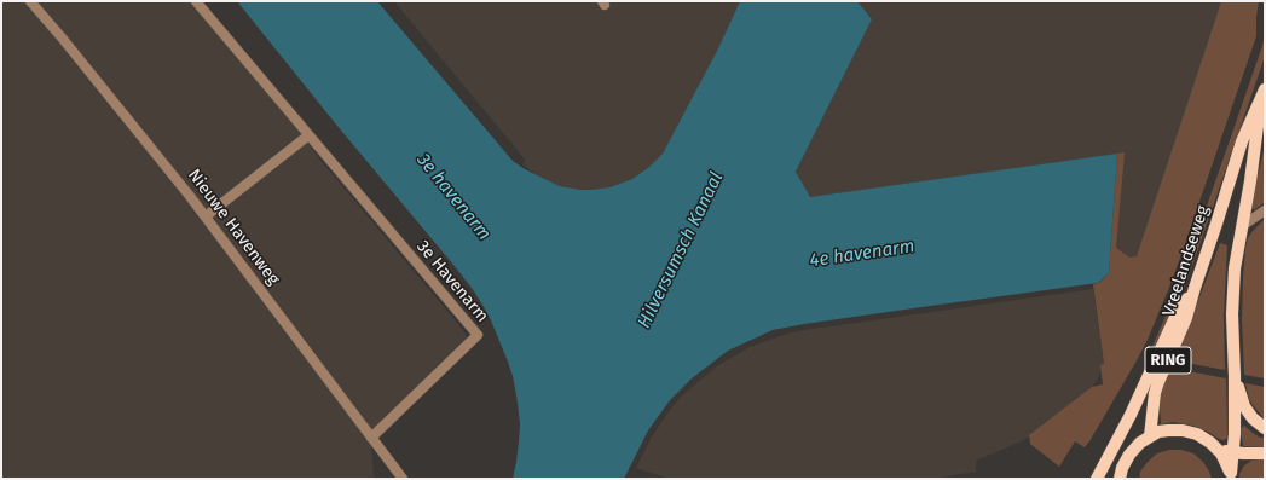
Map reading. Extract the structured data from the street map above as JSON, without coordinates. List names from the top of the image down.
{
  "streets": {
    "main road": ["Vreelandseweg", "RING"],
    "street": ["Nieuwe Havenweg", "3e Havenarm"]
  },
  "crossings": [
    ["Nieuwe Havenweg", "3e Havenarm"],
    ["Vreelandseweg", "RING"]
  ],
  "water": ["3e havenarm", "Hilversumsch Kanaal", "4e havenarm"]
}
